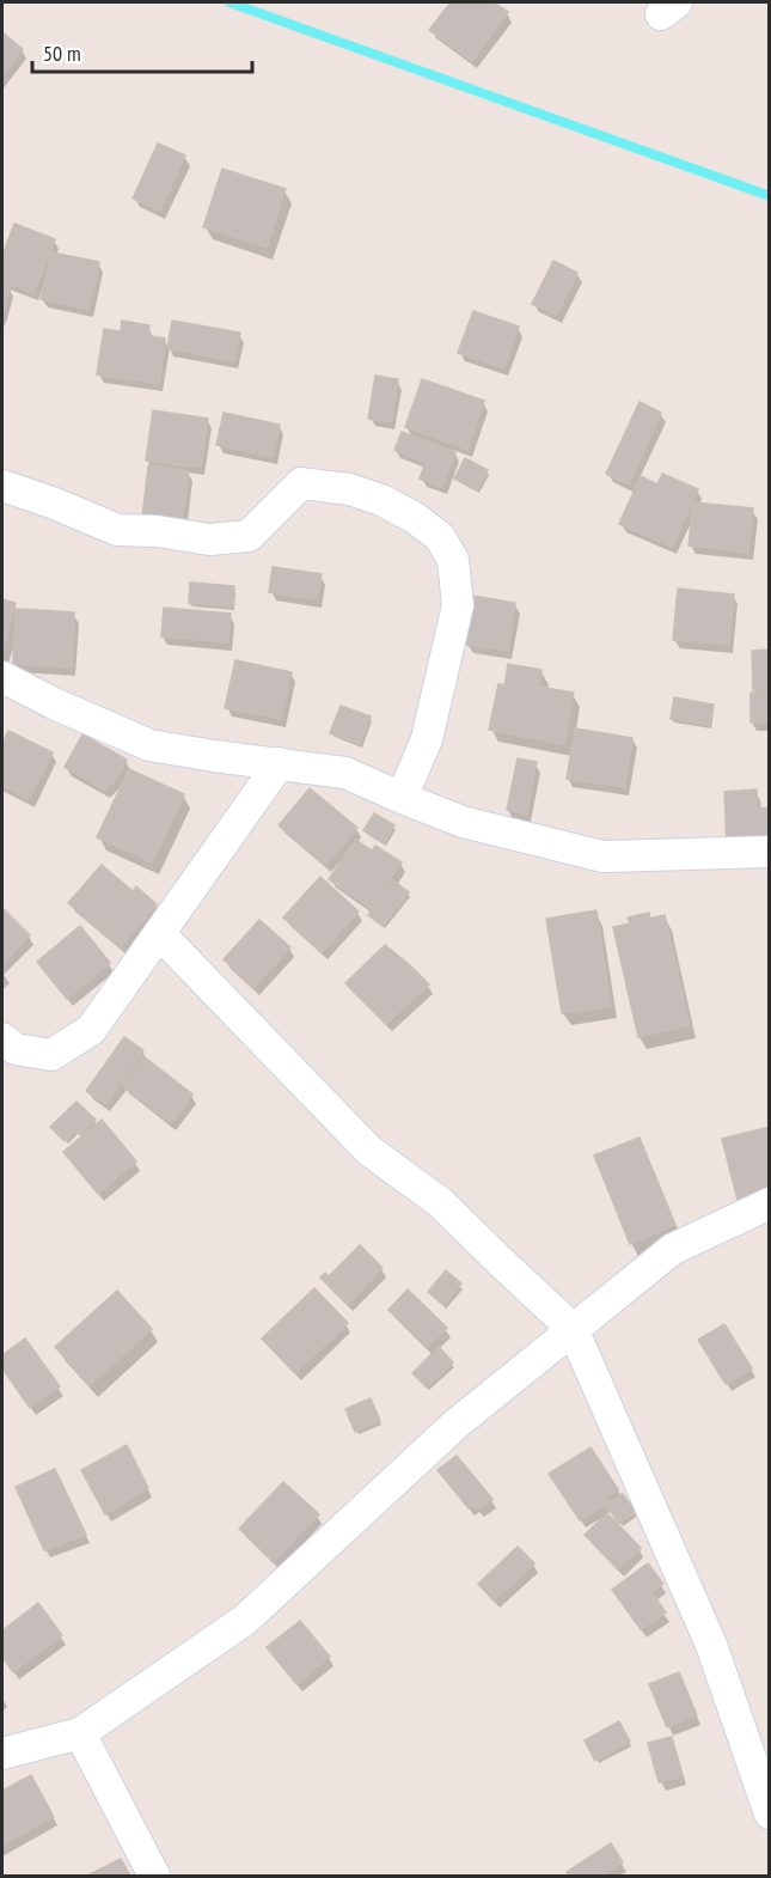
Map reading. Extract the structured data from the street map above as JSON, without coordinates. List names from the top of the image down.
{
  "scale_bar": "50 m"
}
